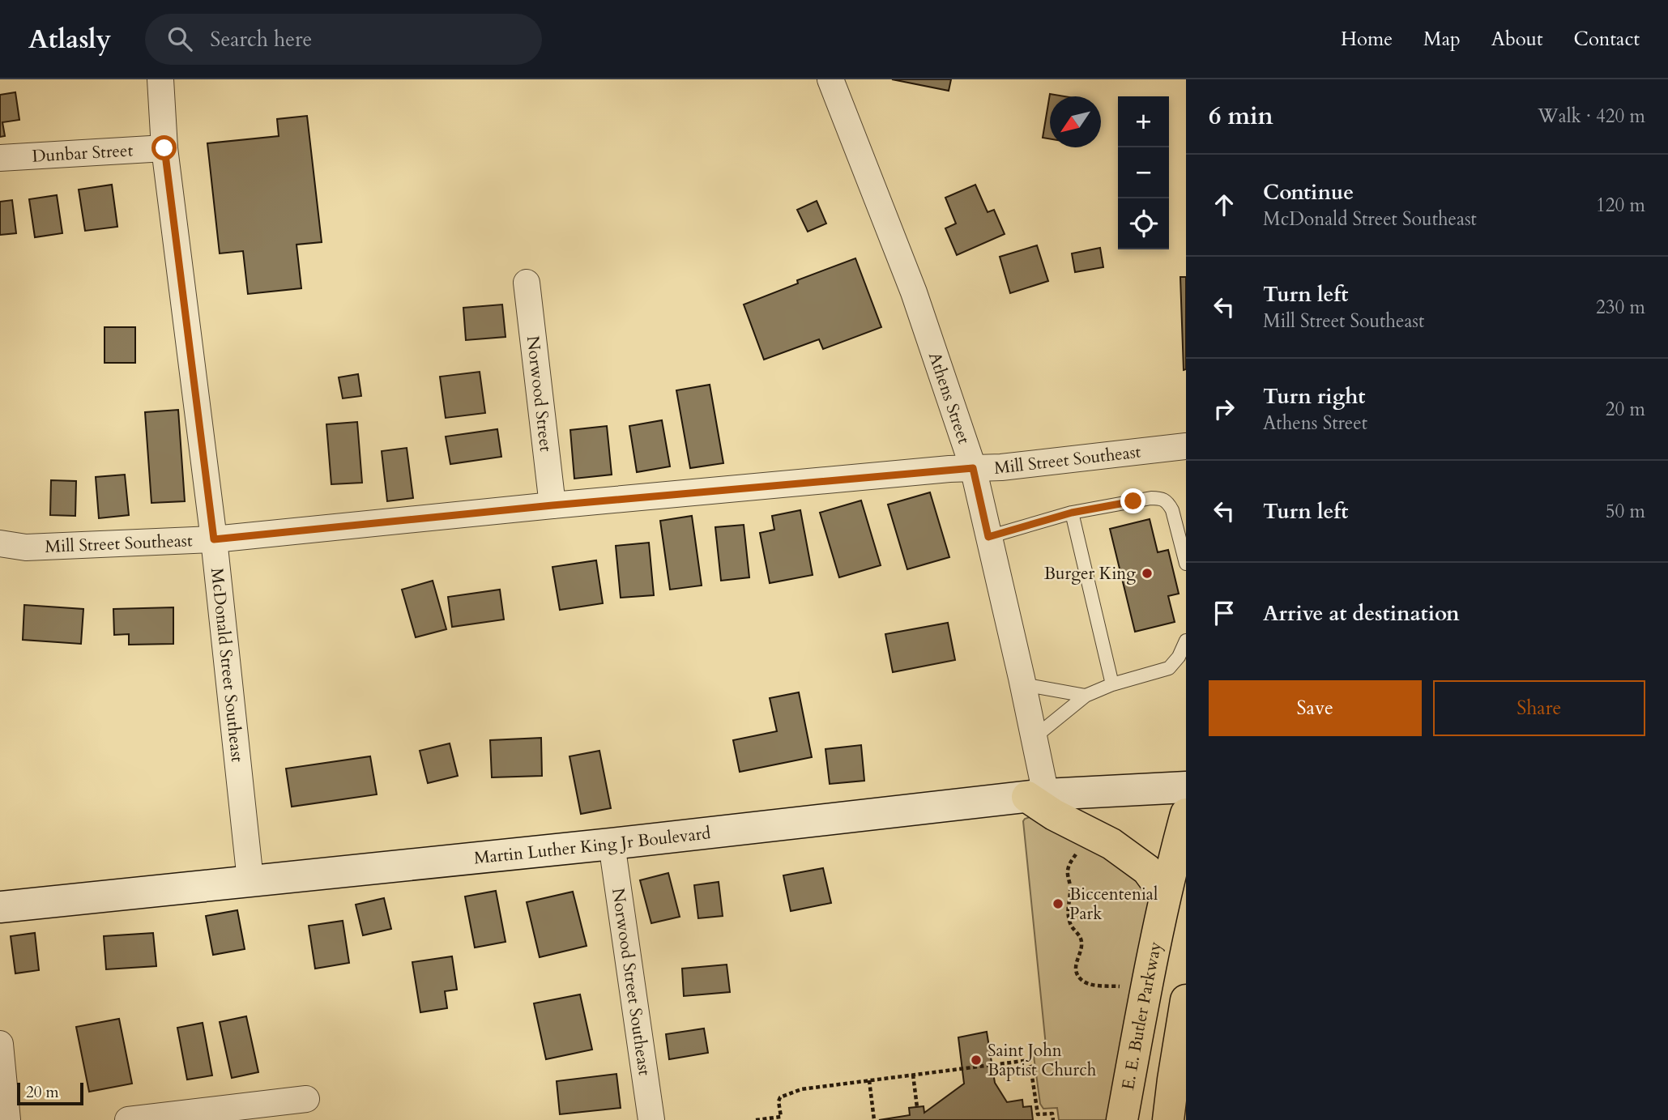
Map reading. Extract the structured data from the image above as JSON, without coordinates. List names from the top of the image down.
{
  "streets": {
    "highway": ["E. E. Butler Parkway"],
    "main road": ["Martin Luther King Jr Boulevard"],
    "street": [
      "Dunbar Street",
      "Norwood Street",
      "Athens Street",
      "Mill Street Southeast",
      "McDonald Street Southeast",
      "Norwood Street Southeast"
    ]
  },
  "crossings": [
    ["Dunbar Street", "McDonald Street Southeast"],
    ["Norwood Street", "Mill Street Southeast"],
    ["Athens Street", "Mill Street Southeast"],
    ["Athens Street", "Martin Luther King Jr Boulevard"],
    ["Mill Street Southeast", "McDonald Street Southeast"],
    ["McDonald Street Southeast", "Martin Luther King Jr Boulevard"],
    ["Martin Luther King Jr Boulevard", "Norwood Street Southeast"]
  ],
  "places": ["Burger King", "Biccentenial Park", "Saint John Baptist Church"],
  "scale_bar": "20 m",
  "north": "bottom left",
  "page": {
    "header": "Atlasly",
    "search": "Search here",
    "nav": [
      "Home",
      "Map",
      "About",
      "Contact"
    ],
    "heading": ["6 min", "Walk · 420 m"],
    "map_buttons": ["+", "−"],
    "list": [
      ["Continue", "McDonald Street Southeast", "120 m"],
      ["Turn left", "Mill Street Southeast", "230 m"],
      ["Turn right", "Athens Street", "20 m"],
      ["Turn left", "50 m"],
      "Arrive at destination"
    ],
    "buttons": ["Save", "Share"],
    "scale": "20 m"
  }
}
